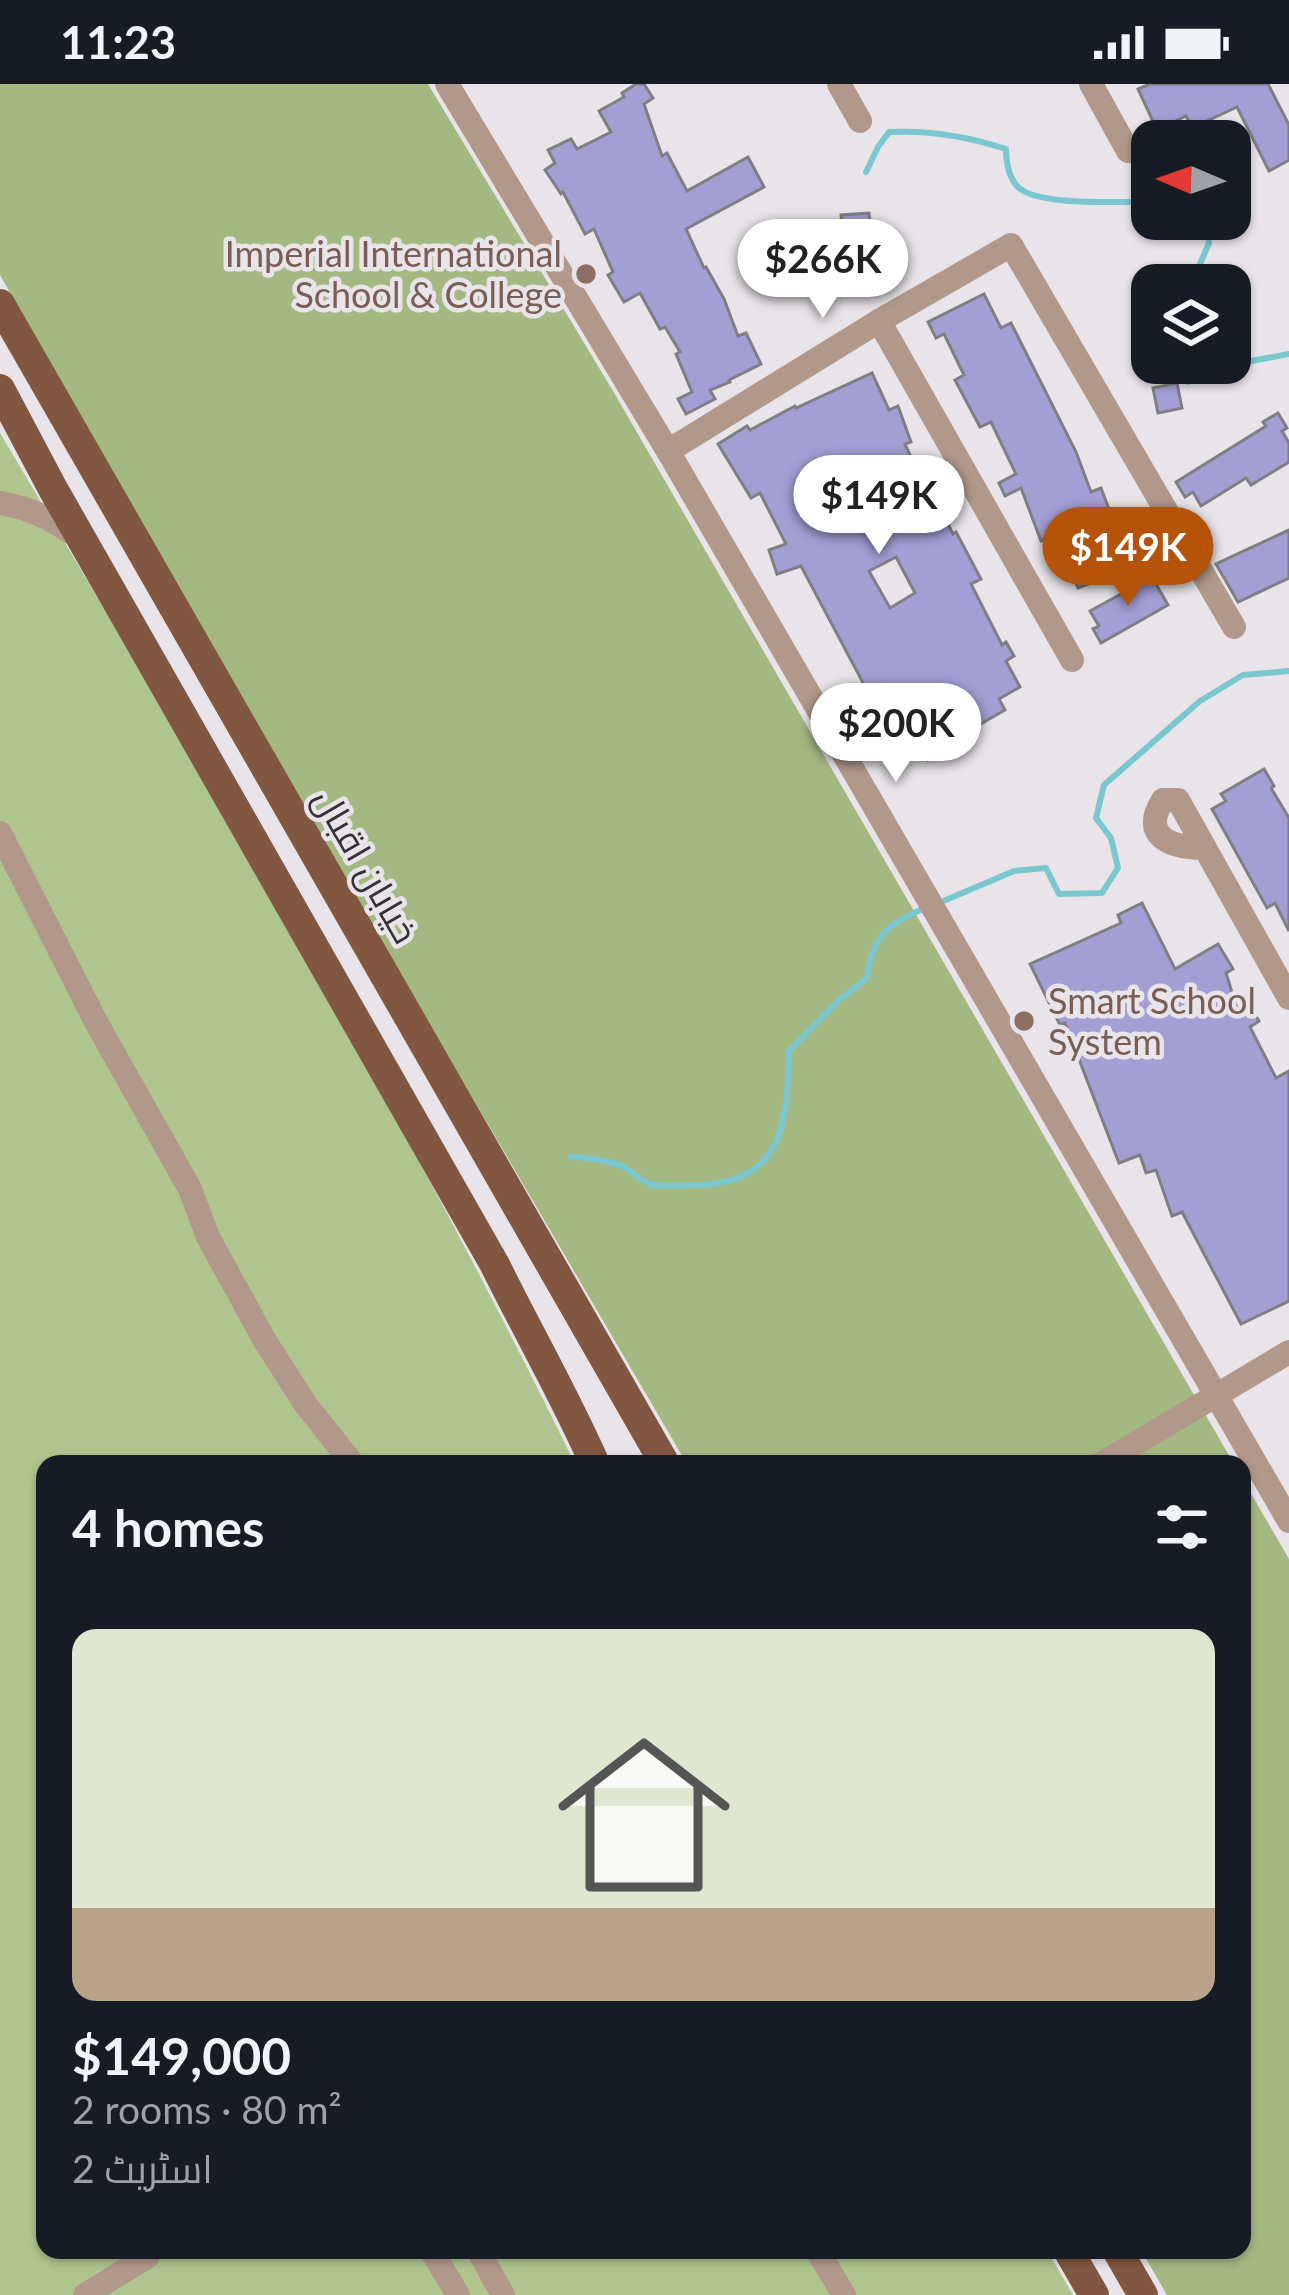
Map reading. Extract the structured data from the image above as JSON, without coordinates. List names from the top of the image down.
{
  "streets": {
    "main road": ["خیابان اقبال"]
  },
  "places": ["Imperial International School & College", "Smart School System"],
  "north": "left",
  "page": {
    "status": "11:23",
    "price": [
      "$266K",
      "$149K",
      "$149K",
      "$200K"
    ],
    "heading": "4 homes",
    "list": [
      {
        "name": "$149,000",
        "note": "2 rooms · 80 m² · اسٹریٹ 2"
      }
    ]
  }
}
